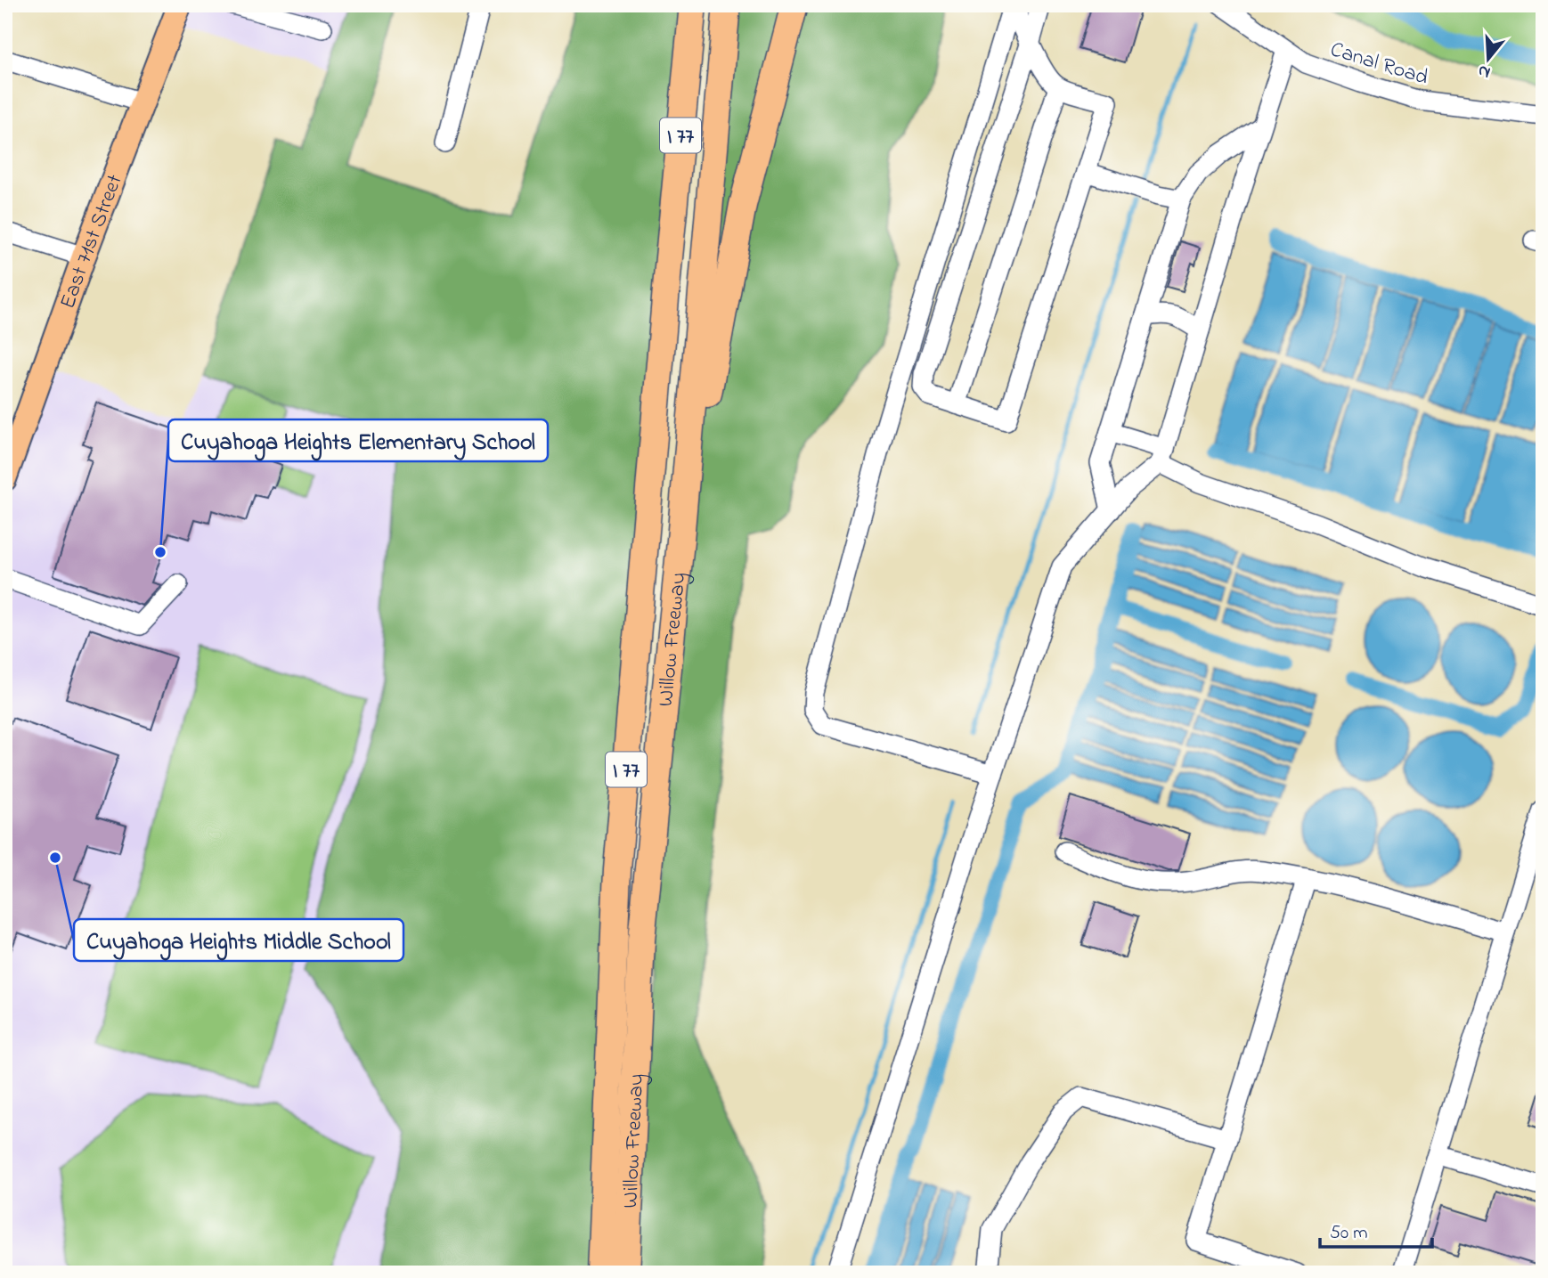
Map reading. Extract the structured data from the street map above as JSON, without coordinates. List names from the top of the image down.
{
  "streets": {
    "highway": ["I 77", "Willow Freeway"],
    "main road": ["East 71st Street"],
    "street": ["Canal Road"]
  },
  "places": ["Cuyahoga Heights Elementary School", "Cuyahoga Heights Middle School"],
  "scale_bar": "50 m",
  "north": "bottom"
}
